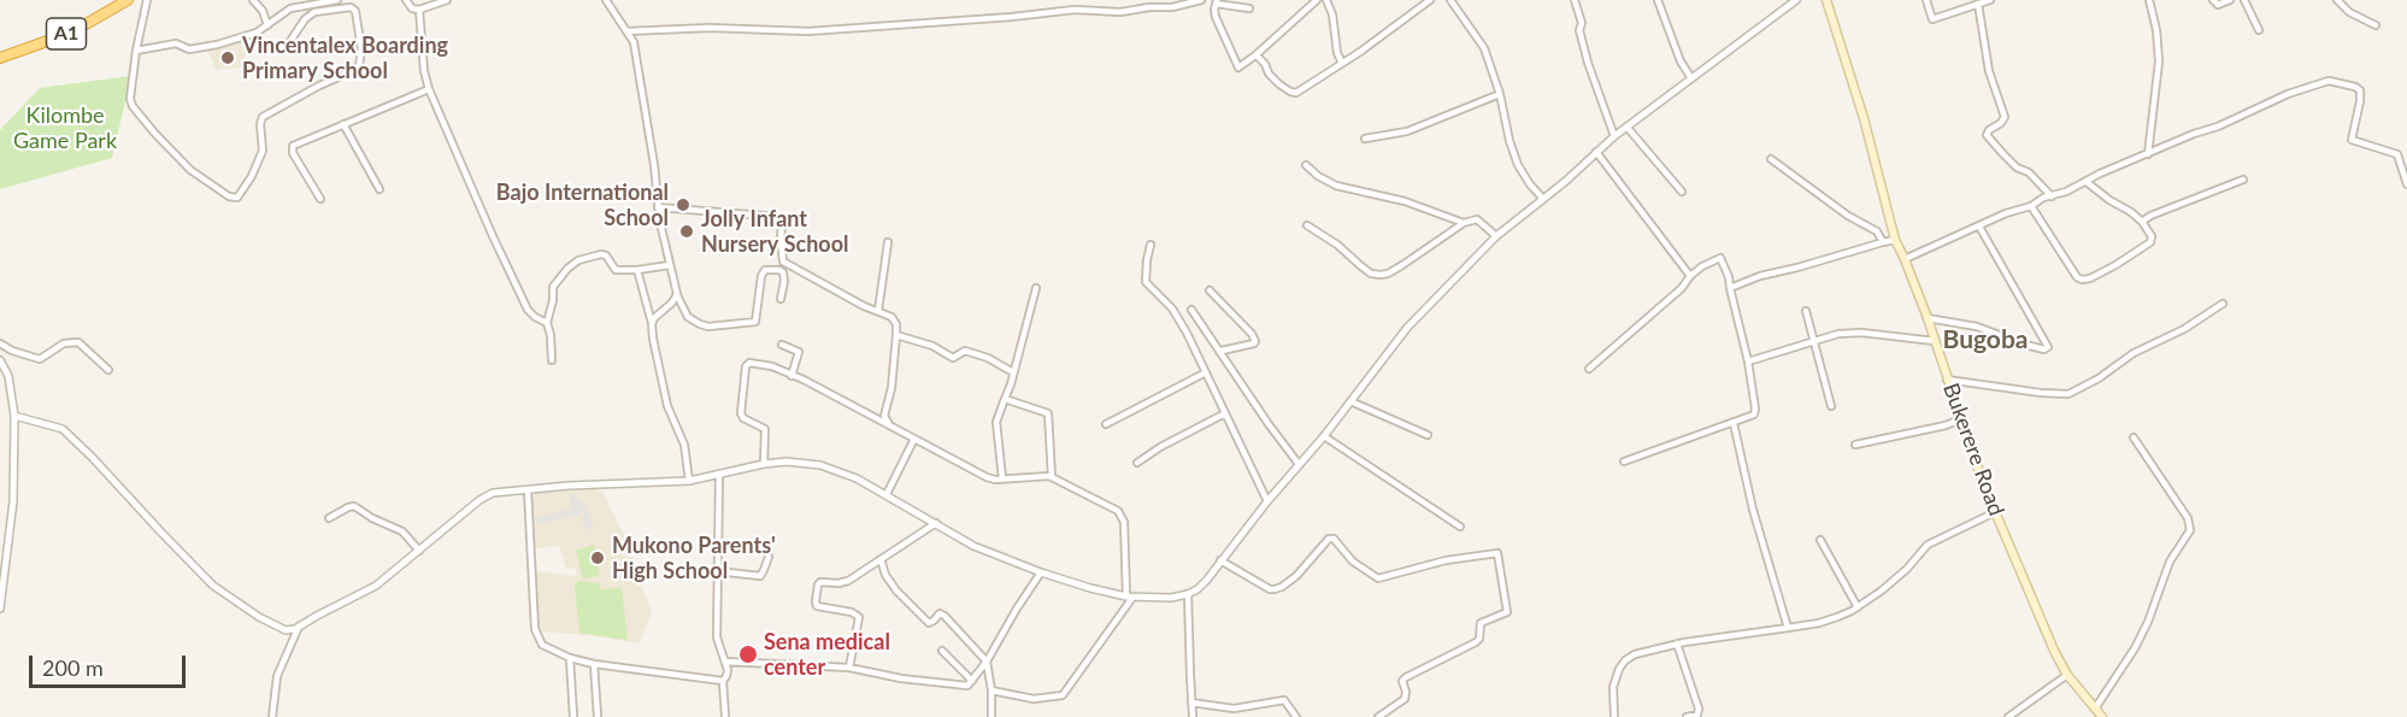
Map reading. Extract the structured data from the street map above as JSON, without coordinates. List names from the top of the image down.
{
  "streets": {
    "highway": ["A1"],
    "main road": ["Bukerere Road"]
  },
  "districts": ["Bugoba"],
  "parks": ["Kilombe Game Park"],
  "places": [
    "Vincentalex Boarding Primary School",
    "Bajo International School",
    "Jolly Infant Nursery School",
    "Mukono Parents' High School",
    "Sena medical center"
  ],
  "scale_bar": "200 m"
}
